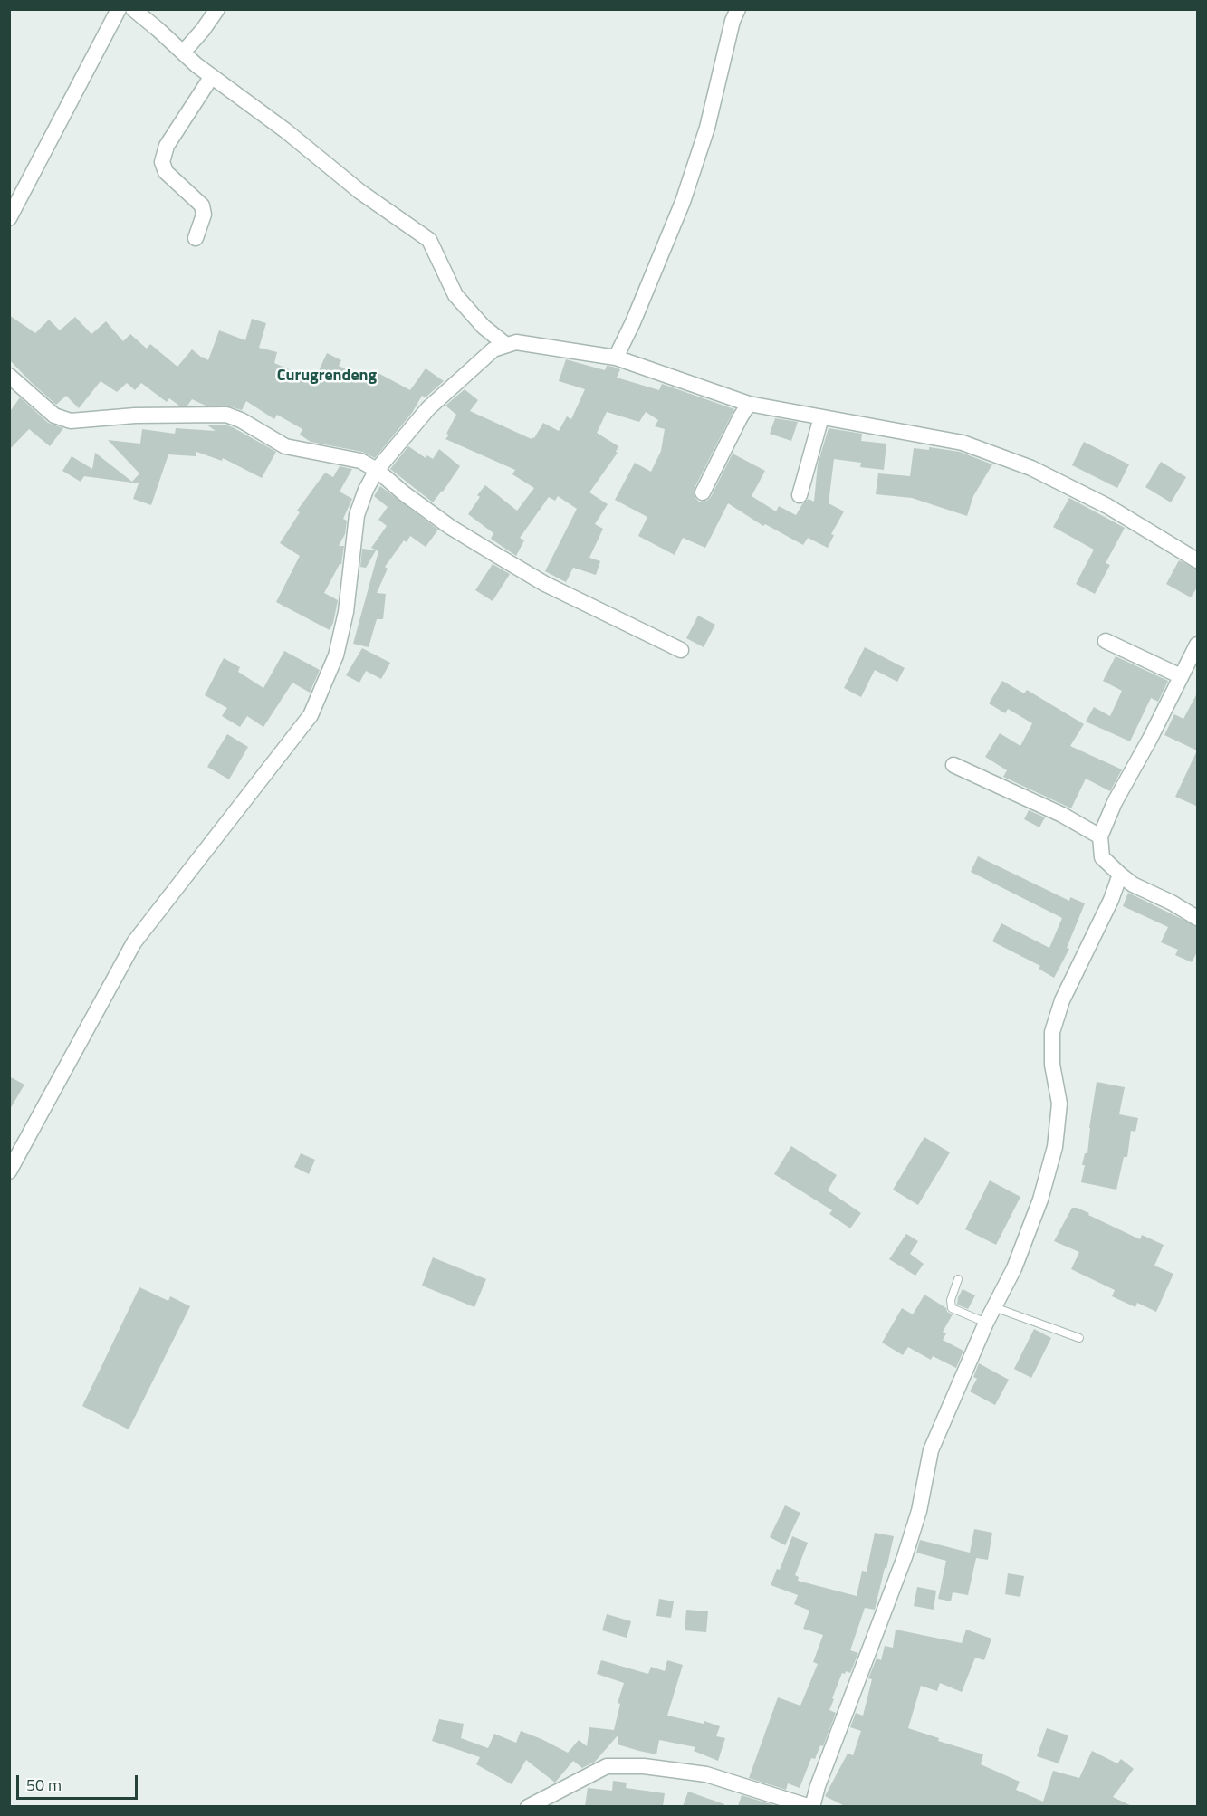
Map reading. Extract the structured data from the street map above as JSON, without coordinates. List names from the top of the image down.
{
  "districts": ["Curugrendeng"],
  "scale_bar": "50 m"
}
